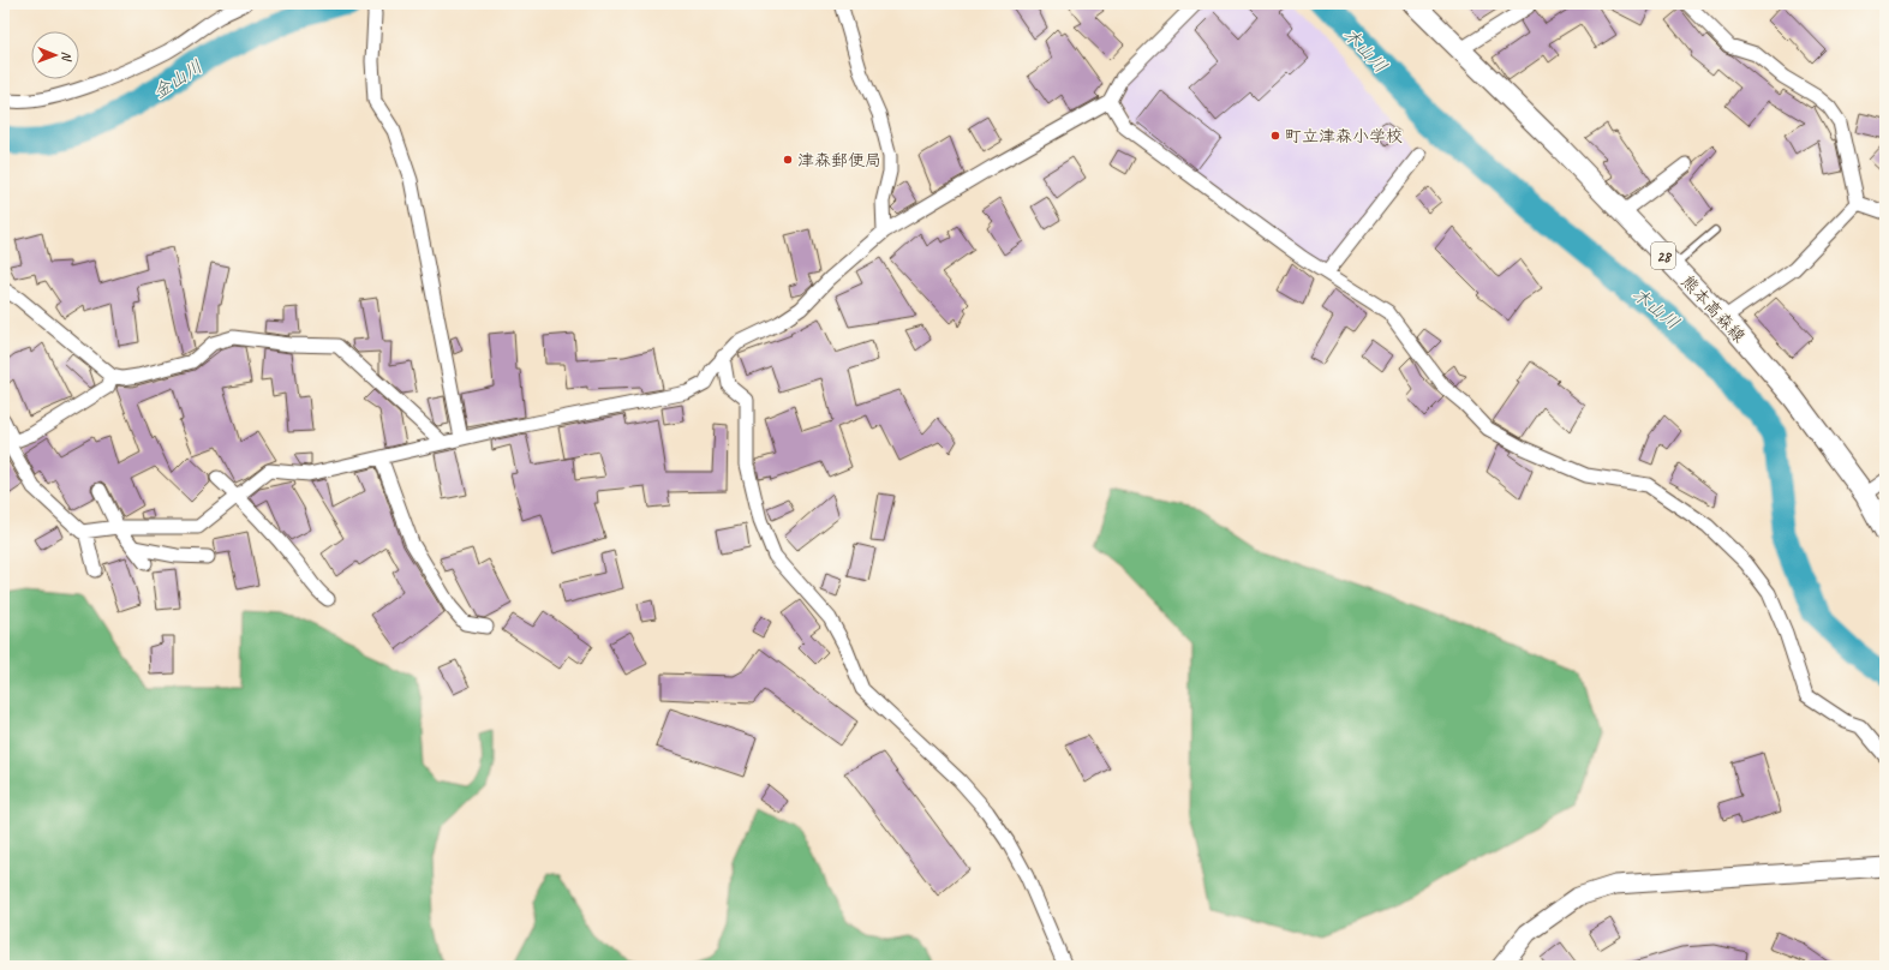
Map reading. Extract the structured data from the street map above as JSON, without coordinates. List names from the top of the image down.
{
  "streets": {
    "main road": ["28", "熊本高森線"]
  },
  "water": ["木山川", "金山川"],
  "places": ["町立津森小学校", "津森郵便局"],
  "north": "right"
}
